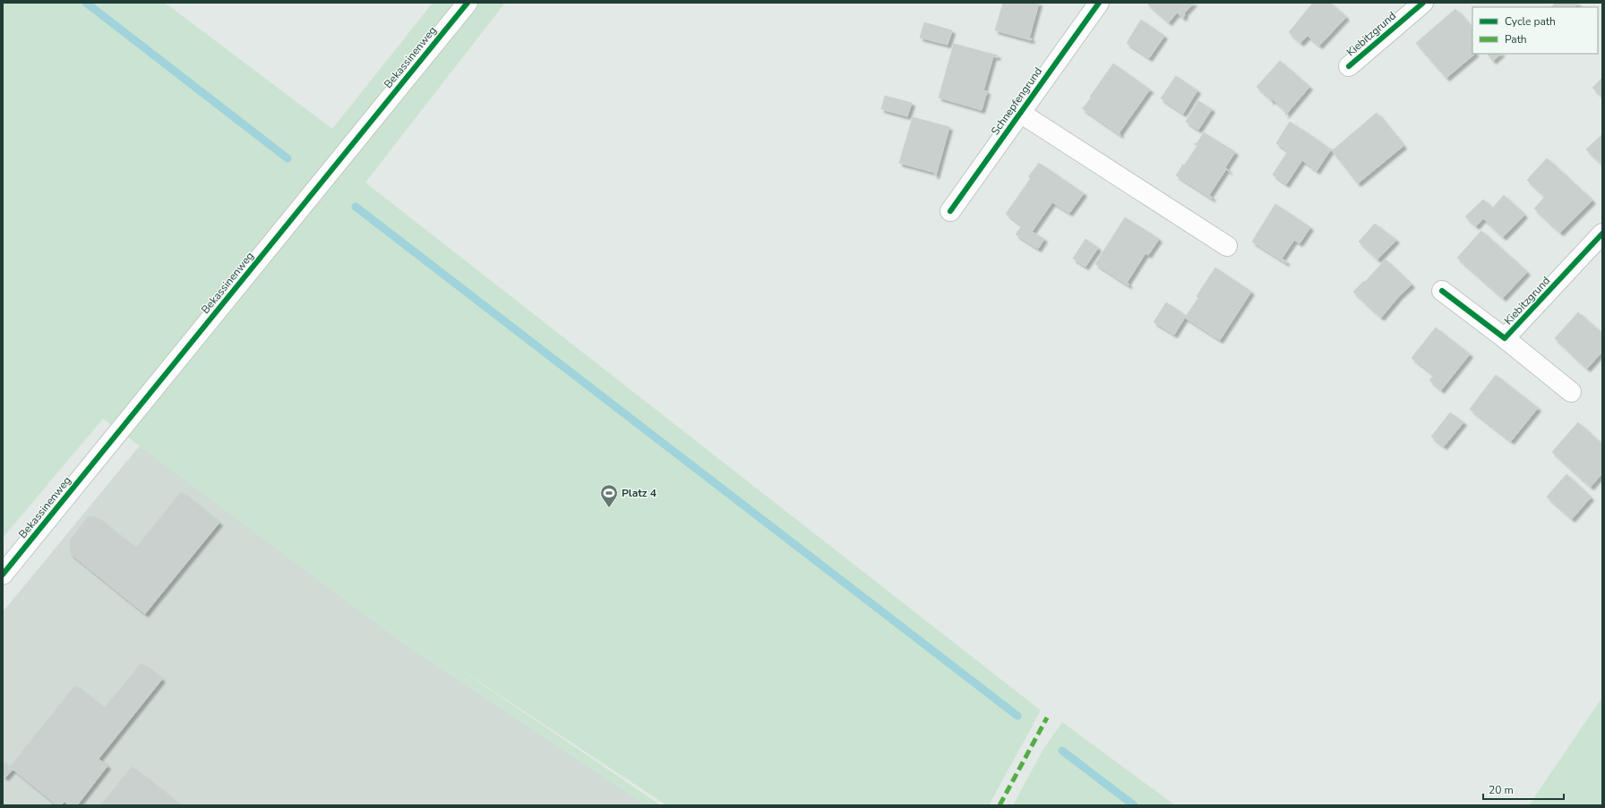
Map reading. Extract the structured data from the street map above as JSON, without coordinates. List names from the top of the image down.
{
  "streets": {
    "street": ["Kiebitzgrund", "Bekassinenweg", "Schnepfengrund"]
  },
  "places": {
    "sports": ["Platz 4"]
  },
  "legend": ["Cycle path", "Path"],
  "scale_bar": "20 m"
}
